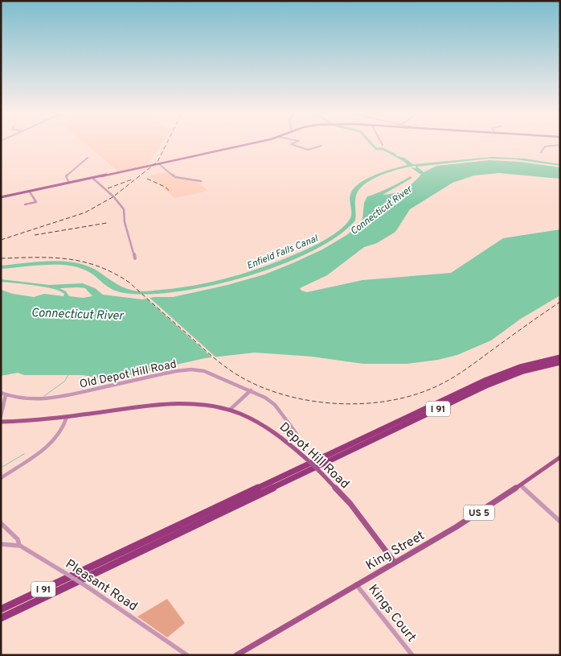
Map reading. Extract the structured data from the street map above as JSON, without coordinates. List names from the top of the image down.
{
  "streets": {
    "highway": ["I 91"],
    "main road": ["Depot Hill Road", "US 5", "King Street"],
    "street": ["Old Depot Hill Road", "Pleasant Road", "Kings Court"]
  },
  "crossings": [
    ["Depot Hill Road", "King Street"],
    ["King Street", "Kings Court"]
  ],
  "water": ["Connecticut River", "Enfield Falls Canal"]
}
